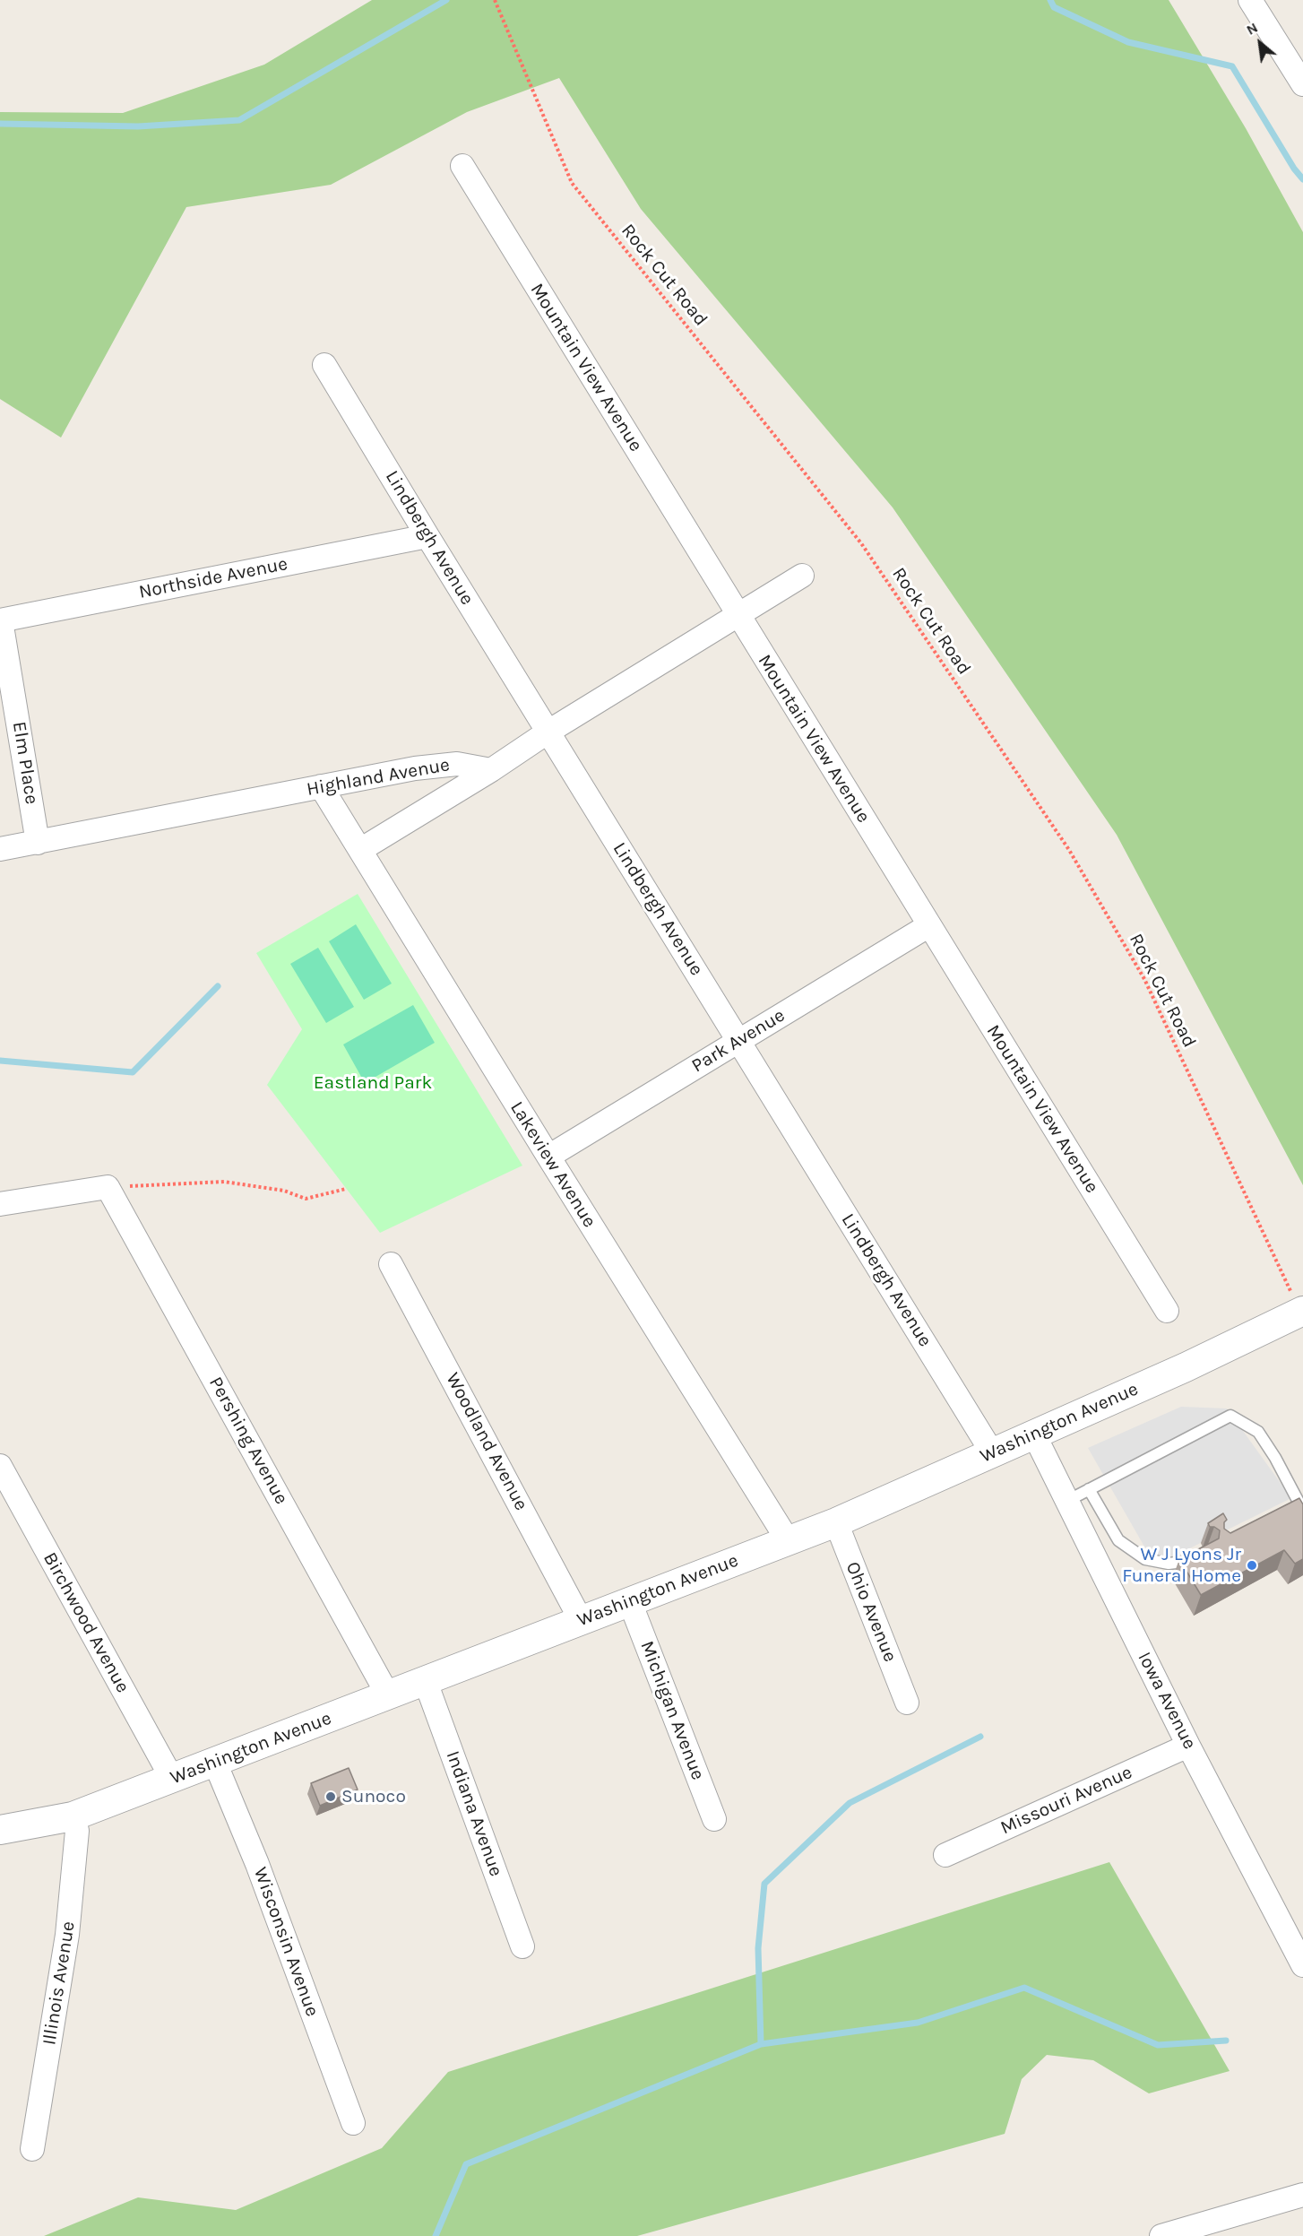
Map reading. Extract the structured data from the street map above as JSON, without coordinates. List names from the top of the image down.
{
  "streets": {
    "street": [
      "Mountain View Avenue",
      "Lindbergh Avenue",
      "Northside Avenue",
      "Elm Place",
      "Highland Avenue",
      "Park Avenue",
      "Lakeview Avenue",
      "Washington Avenue",
      "Pershing Avenue",
      "Woodland Avenue",
      "Ohio Avenue",
      "Birchwood Avenue",
      "Iowa Avenue",
      "Michigan Avenue",
      "Missouri Avenue",
      "Indiana Avenue",
      "Wisconsin Avenue",
      "Illinois Avenue"
    ],
    "path": ["Rock Cut Road"]
  },
  "crossings": [
    ["Rock Cut Road", "Washington Avenue"],
    ["Mountain View Avenue", "Park Avenue"],
    ["Lindbergh Avenue", "Northside Avenue"],
    ["Lindbergh Avenue", "Park Avenue"],
    ["Lindbergh Avenue", "Washington Avenue"],
    ["Northside Avenue", "Elm Place"],
    ["Elm Place", "Highland Avenue"],
    ["Highland Avenue", "Lakeview Avenue"],
    ["Park Avenue", "Lakeview Avenue"],
    ["Lakeview Avenue", "Washington Avenue"],
    ["Washington Avenue", "Pershing Avenue"],
    ["Washington Avenue", "Woodland Avenue"],
    ["Washington Avenue", "Ohio Avenue"],
    ["Washington Avenue", "Birchwood Avenue"],
    ["Washington Avenue", "Iowa Avenue"],
    ["Washington Avenue", "Michigan Avenue"],
    ["Washington Avenue", "Indiana Avenue"],
    ["Washington Avenue", "Wisconsin Avenue"],
    ["Washington Avenue", "Illinois Avenue"],
    ["Iowa Avenue", "Missouri Avenue"]
  ],
  "parks": ["Eastland Park"],
  "places": ["W J Lyons Jr Funeral Home", "Sunoco"],
  "north": "top left"
}
